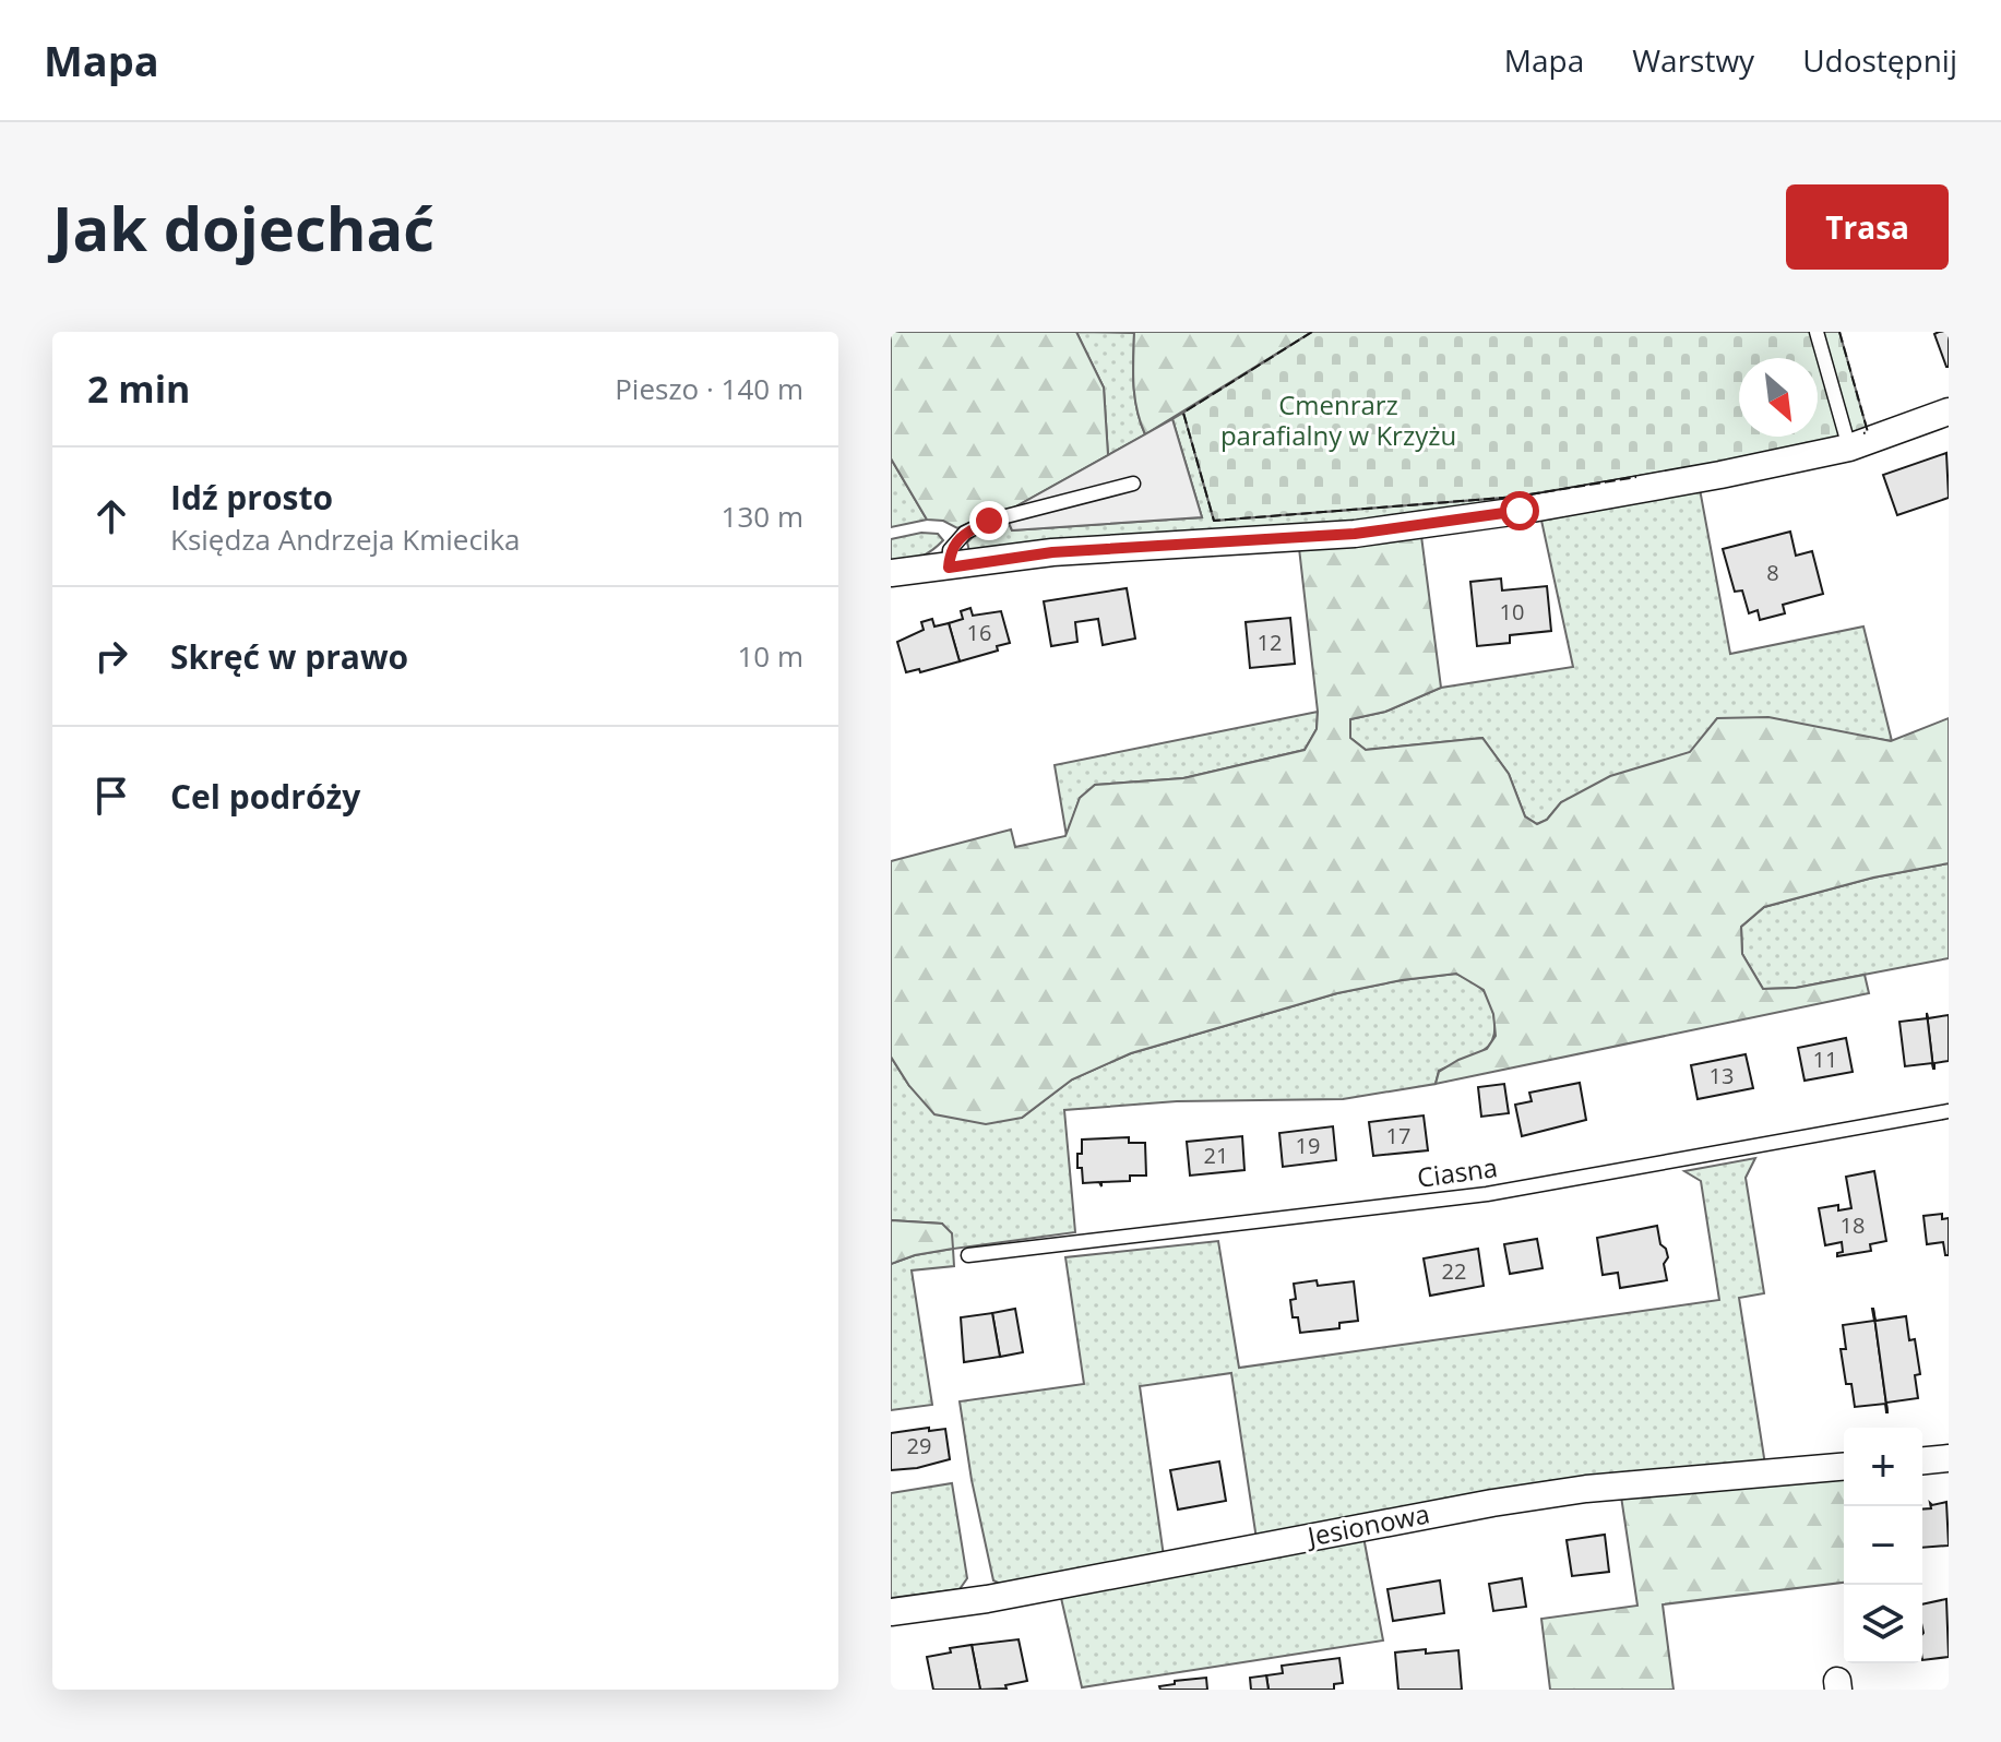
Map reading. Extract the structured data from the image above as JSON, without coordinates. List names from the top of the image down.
{
  "streets": {
    "street": ["Jesionowa"],
    "lane": ["Ciasna"]
  },
  "parks": ["Cmenrarz parafialny w Krzyżu"],
  "house_numbers": [
    "8",
    "10",
    "16",
    "12",
    "11",
    "13",
    "17",
    "19",
    "21",
    "18",
    "22",
    "29"
  ],
  "north": "bottom right",
  "page": {
    "header": "Mapa",
    "nav": ["Mapa", "Warstwy", "Udostępnij"],
    "buttons": "Trasa",
    "title": "Jak dojechać",
    "heading": ["2 min", "Pieszo · 140 m"],
    "list": [
      ["Idź prosto", "Księdza Andrzeja Kmiecika", "130 m"],
      ["Skręć w prawo", "10 m"],
      "Cel podróży"
    ],
    "map_buttons": ["+", "−"]
  }
}
